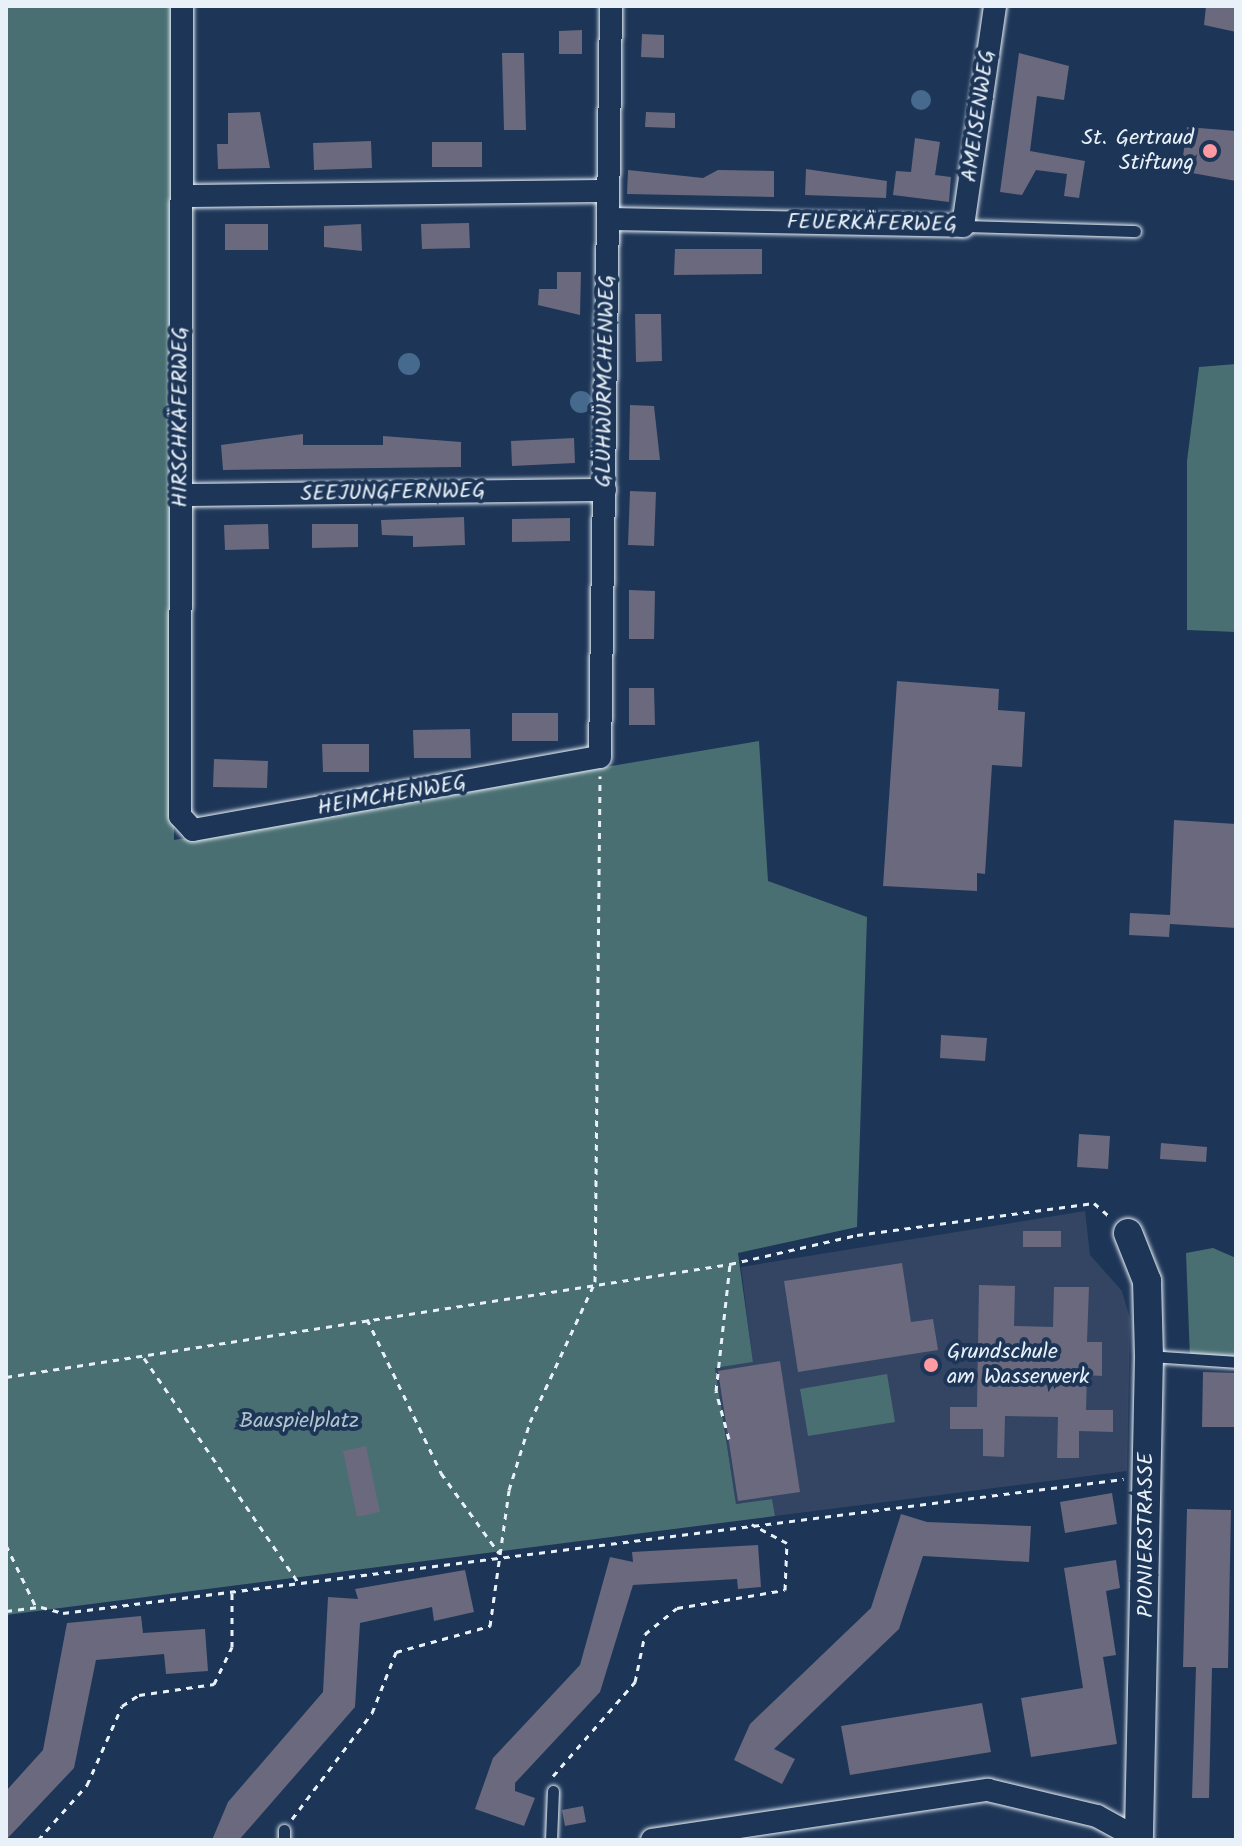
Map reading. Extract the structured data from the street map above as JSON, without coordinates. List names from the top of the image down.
{
  "streets": {
    "street": [
      "AMEISENWEG",
      "FEUERKÄFERWEG",
      "GLÜHWÜRMCHENWEG",
      "HIRSCHKÄFERWEG",
      "SEEJUNGFERNWEG",
      "HEIMCHENWEG",
      "PIONIERSTRASSE"
    ]
  },
  "crossings": [
    ["AMEISENWEG", "FEUERKÄFERWEG"],
    ["FEUERKÄFERWEG", "GLÜHWÜRMCHENWEG"],
    ["GLÜHWÜRMCHENWEG", "SEEJUNGFERNWEG"],
    ["GLÜHWÜRMCHENWEG", "HEIMCHENWEG"],
    ["HIRSCHKÄFERWEG", "SEEJUNGFERNWEG"],
    ["HIRSCHKÄFERWEG", "HEIMCHENWEG"]
  ],
  "parks": ["Bauspielplatz"],
  "places": ["St. Gertraud Stiftung", "Grundschule am Wasserwerk"]
}
